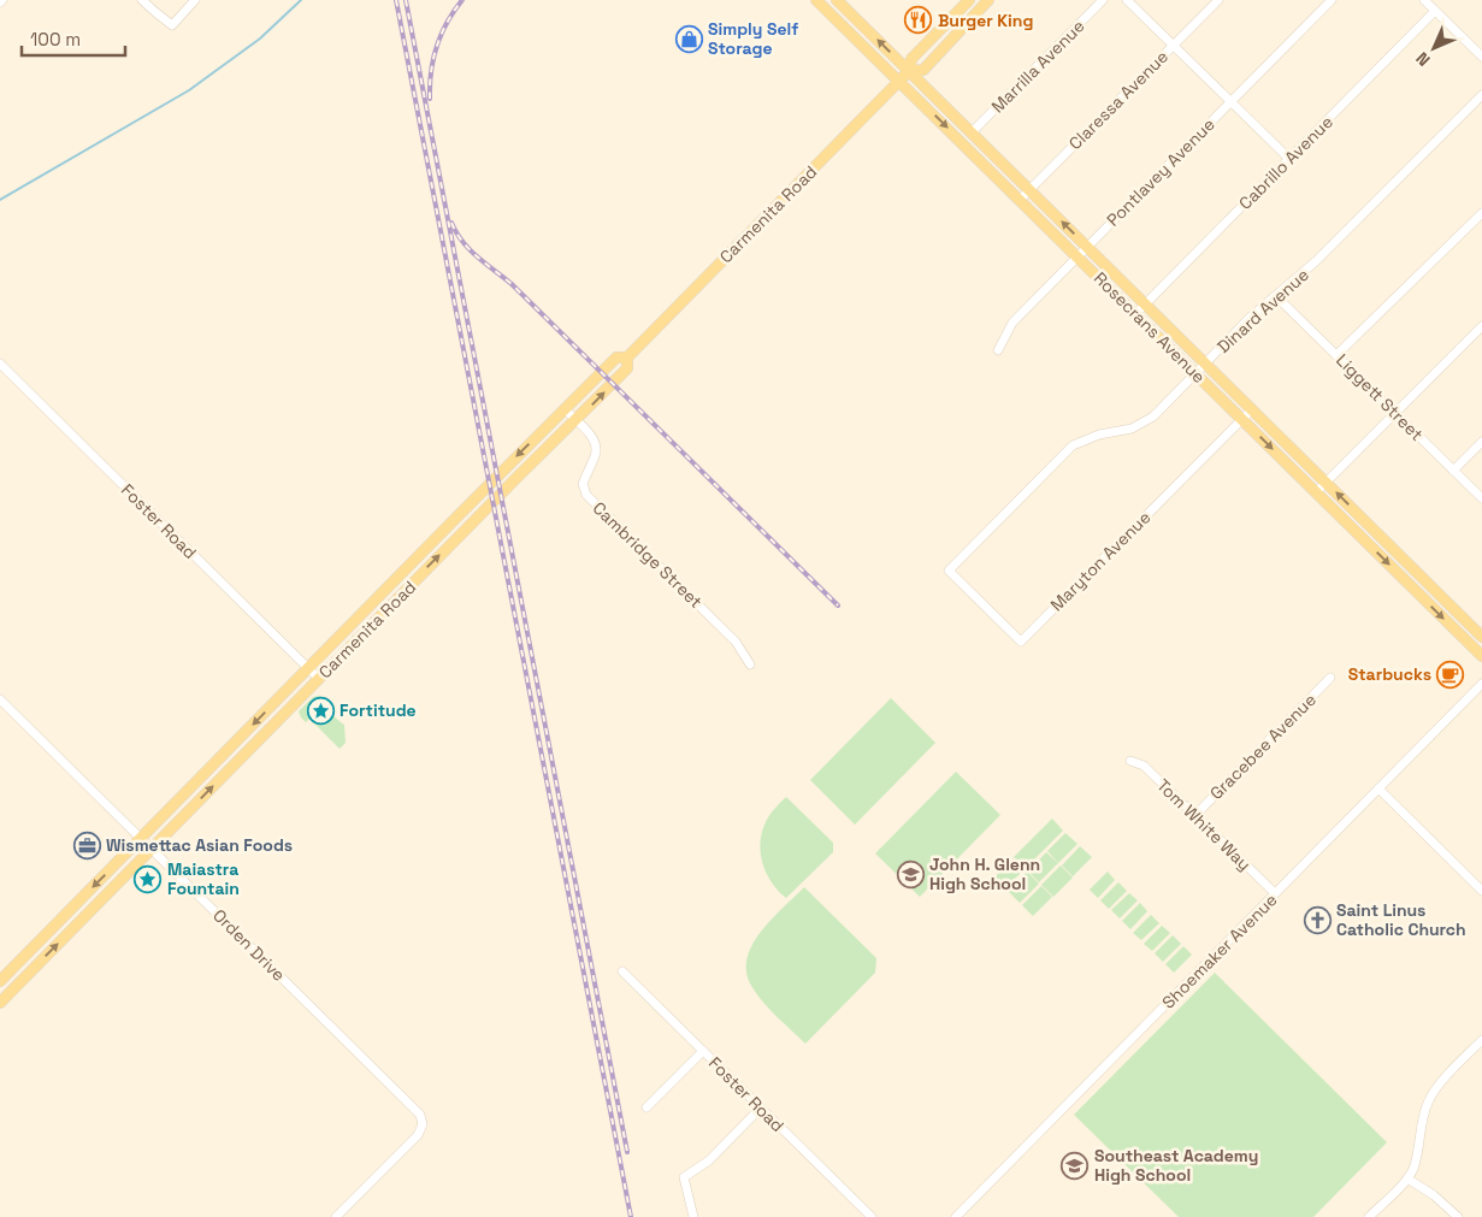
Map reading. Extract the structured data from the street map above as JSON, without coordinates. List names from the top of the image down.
{
  "streets": {
    "main road": ["Carmenita Road", "Rosecrans Avenue"],
    "street": [
      "Marrilla Avenue",
      "Claressa Avenue",
      "Cabrillo Avenue",
      "Pontlavey Avenue",
      "Dinard Avenue",
      "Liggett Street",
      "Foster Road",
      "Cambridge Street",
      "Maryton Avenue",
      "Gracebee Avenue",
      "Tom White Way",
      "Orden Drive",
      "Shoemaker Avenue"
    ]
  },
  "crossings": [
    ["Marrilla Avenue", "Rosecrans Avenue"],
    ["Claressa Avenue", "Rosecrans Avenue"],
    ["Cabrillo Avenue", "Rosecrans Avenue"],
    ["Pontlavey Avenue", "Rosecrans Avenue"],
    ["Carmenita Road", "Rosecrans Avenue"],
    ["Carmenita Road", "Foster Road"],
    ["Carmenita Road", "Cambridge Street"],
    ["Carmenita Road", "Orden Drive"],
    ["Dinard Avenue", "Rosecrans Avenue"],
    ["Dinard Avenue", "Liggett Street"],
    ["Dinard Avenue", "Maryton Avenue"],
    ["Rosecrans Avenue", "Maryton Avenue"],
    ["Gracebee Avenue", "Tom White Way"],
    ["Tom White Way", "Shoemaker Avenue"]
  ],
  "places": {
    "restaurant": ["Burger King"],
    "shop": ["Simply Self Storage"],
    "cafe": ["Starbucks"],
    "place": ["Fortitude", "Maiastra Fountain"],
    "office": ["Wismettac Asian Foods"],
    "school or university": ["John H. Glenn High School", "Southeast Academy High School"],
    "church": ["Saint Linus Catholic Church"]
  },
  "scale_bar": "100 m",
  "north": "bottom left"
}
